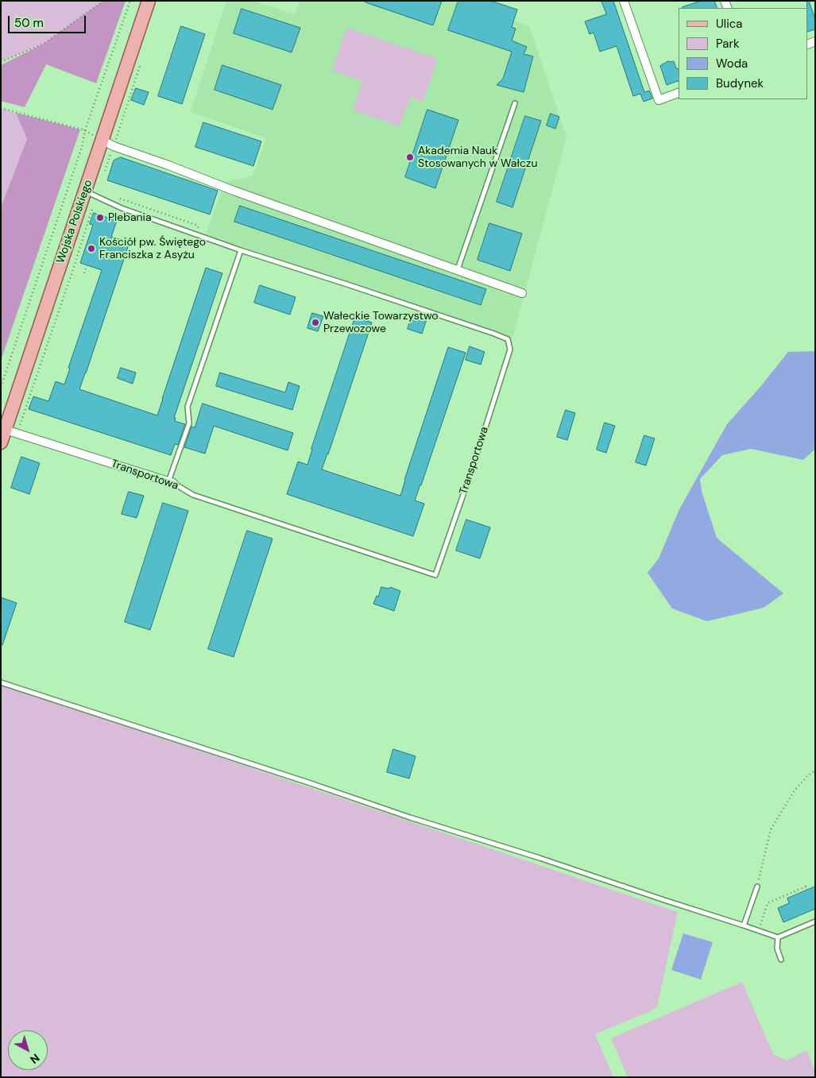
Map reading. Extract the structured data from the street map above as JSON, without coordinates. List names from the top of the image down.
{
  "streets": {
    "main road": ["Wojska Polskiego"],
    "street": ["Transportowa"]
  },
  "crossings": [
    ["Wojska Polskiego", "Transportowa"]
  ],
  "places": [
    "Akademia Nauk Stosowanych w Wałczu",
    "Plebania",
    "Kościół pw. Świętego Franciszka z Asyżu",
    "Wałeckie Towarzystwo Przewozowe"
  ],
  "legend": [
    "Ulica",
    "Park",
    "Woda",
    "Budynek"
  ],
  "scale_bar": "50 m",
  "north": "bottom right"
}
